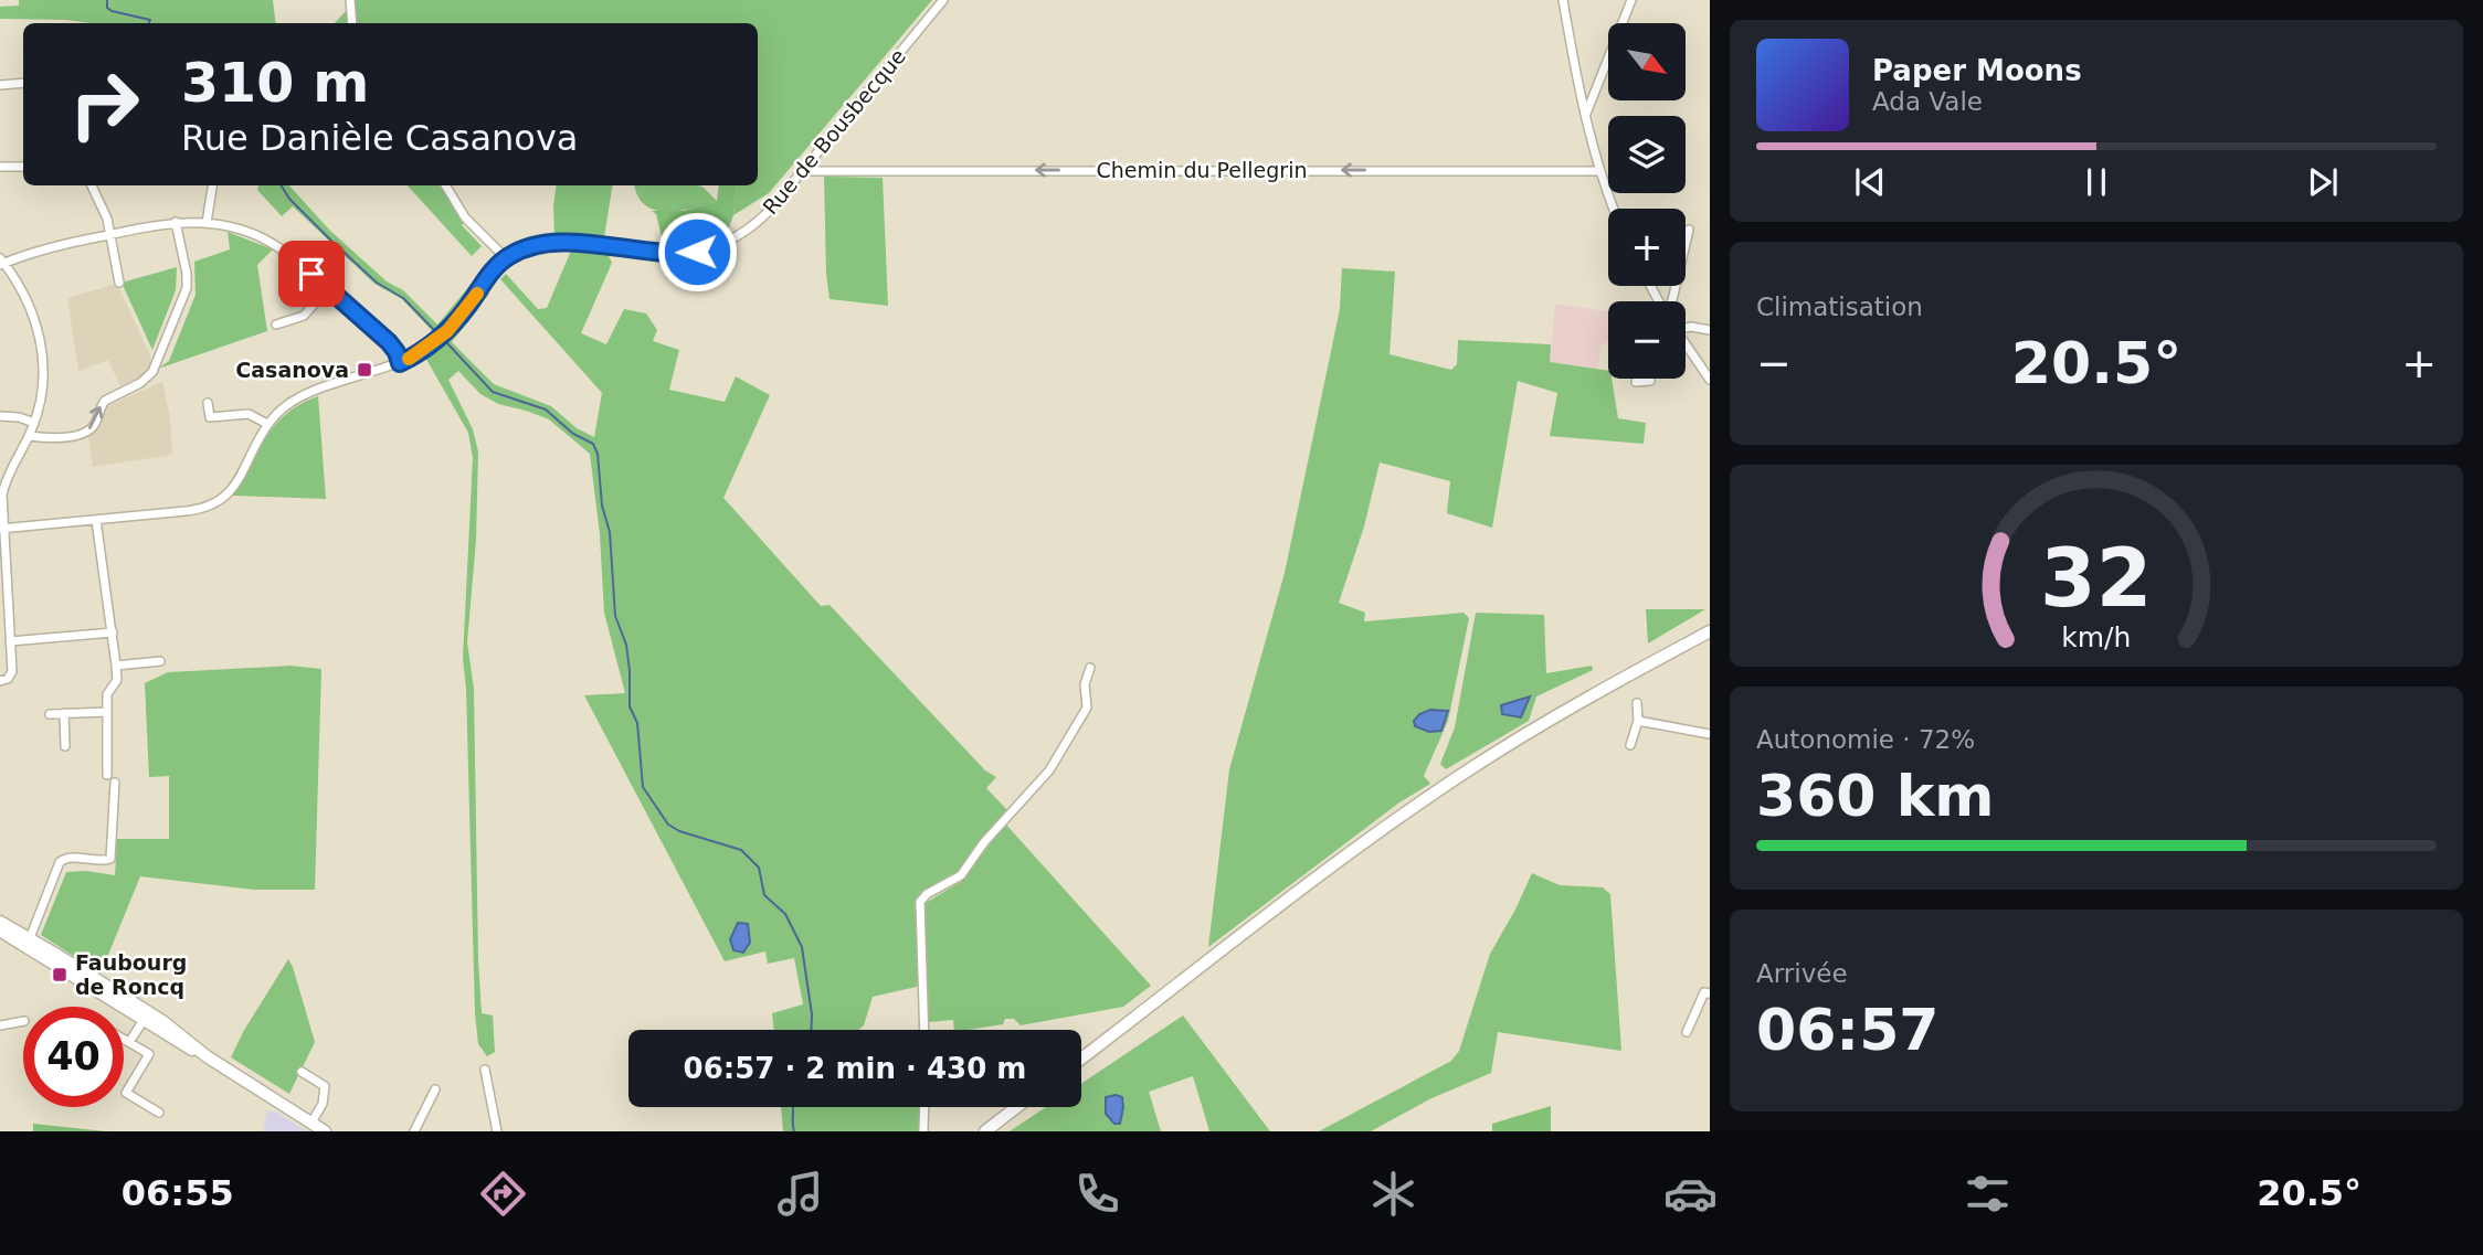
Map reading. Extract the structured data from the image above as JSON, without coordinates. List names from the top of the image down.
{
  "streets": {
    "street": ["Rue de Bousbecque", "Chemin du Pellegrin"]
  },
  "crossings": [
    ["Rue de Bousbecque", "Chemin du Pellegrin"]
  ],
  "one_way": ["Chemin du Pellegrin"],
  "places": {
    "transit": ["Casanova", "Faubourg de Roncq"]
  },
  "north": "bottom right",
  "page": {
    "map_buttons": ["+", "−"],
    "turn": ["310 m", "Rue Danièle Casanova"],
    "song": ["Paper Moons", "Ada Vale"],
    "tile": [
      "Climatisation",
      ["Autonomie · 72%", "360 km"],
      ["Arrivée", "06:57"]
    ],
    "heat": ["−", "20.5°", "+"],
    "limit": "40",
    "trip": "06:57 · 2 min · 430 m",
    "tabs": ["06:55", "20.5°"],
    "gauge": ["32", "km/h"]
  }
}
